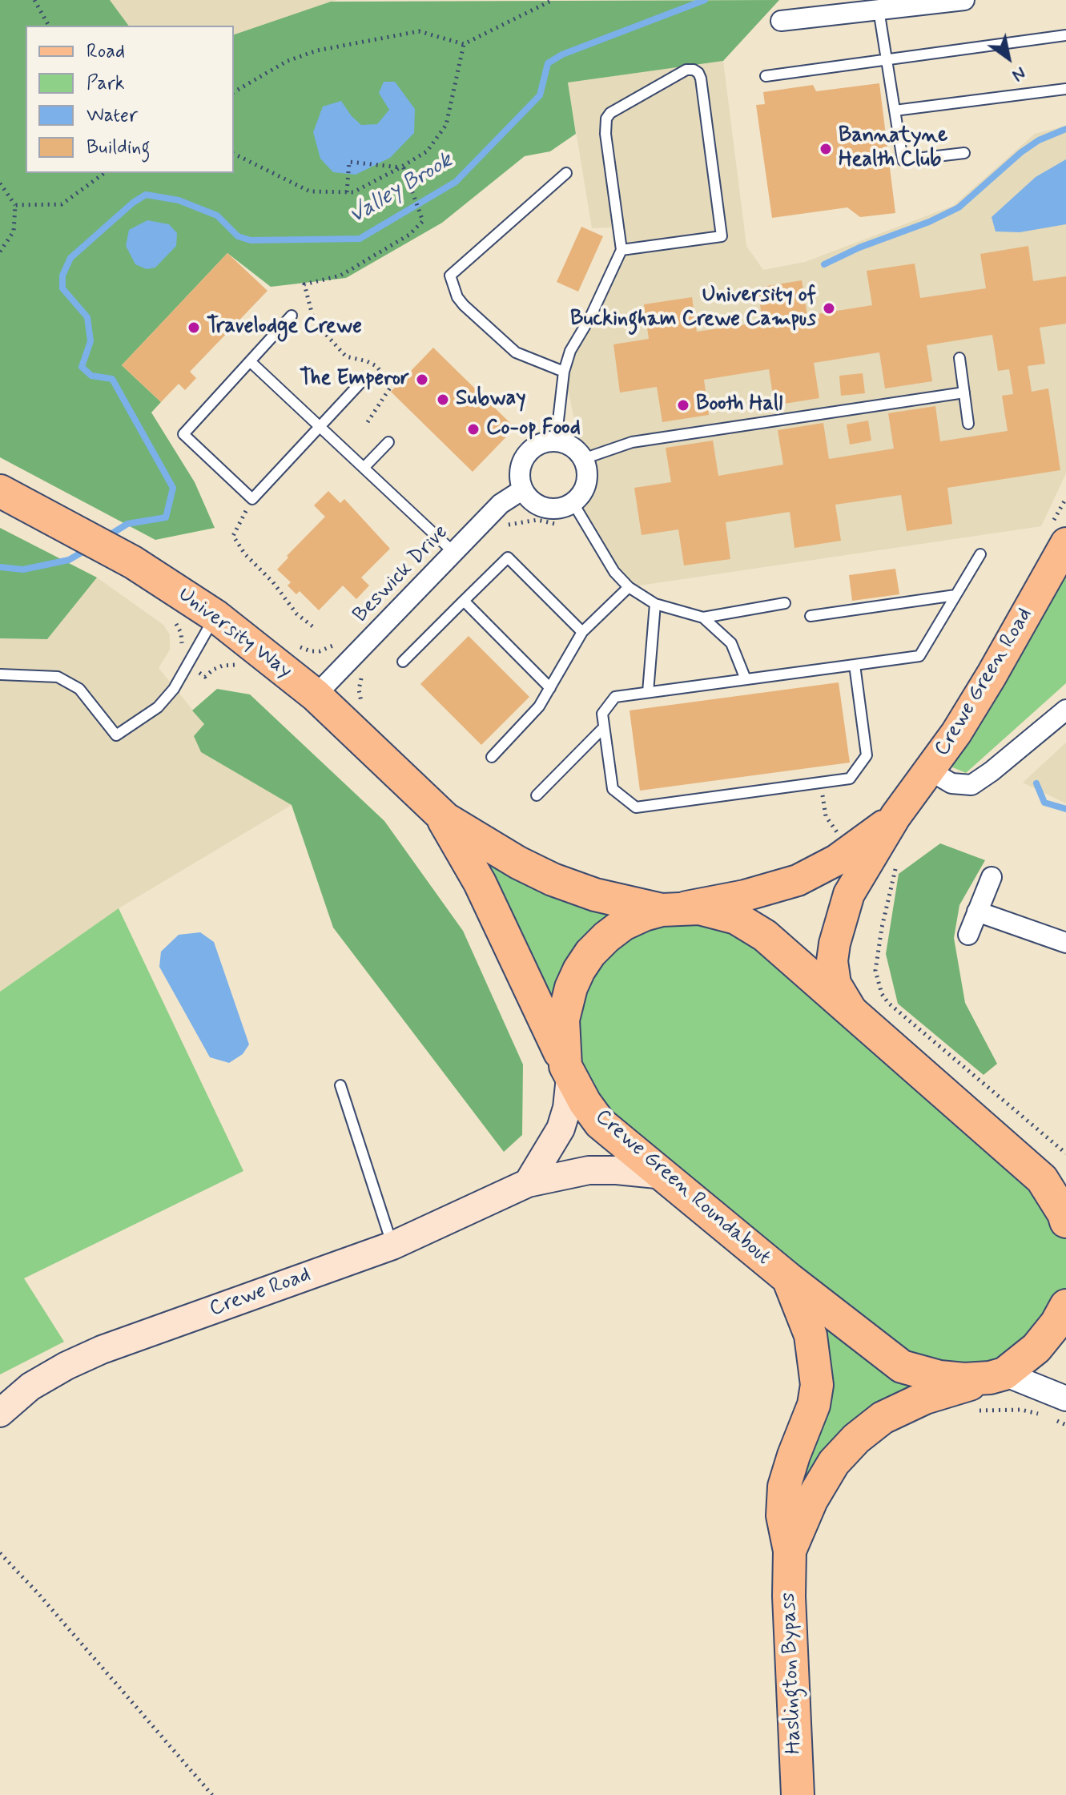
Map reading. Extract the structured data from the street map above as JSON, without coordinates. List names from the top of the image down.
{
  "streets": {
    "highway": ["University Way", "Crewe Green Roundabout", "Haslington Bypass"],
    "main road": ["Crewe Green Road", "Crewe Road"],
    "street": ["Beswick Drive"]
  },
  "crossings": [
    ["Beswick Drive", "University Way"],
    ["University Way", "Crewe Green Road"],
    ["University Way", "Crewe Green Roundabout"],
    ["Crewe Green Roundabout", "Crewe Road"],
    ["Crewe Green Roundabout", "Haslington Bypass"]
  ],
  "water": ["Valley Brook"],
  "places": [
    "Bannatyne Health Club",
    "University of Buckingham Crewe Campus",
    "Travelodge Crewe",
    "The Emperor",
    "Subway",
    "Booth Hall",
    "Co-op Food"
  ],
  "legend": [
    "Road",
    "Park",
    "Water",
    "Building"
  ],
  "north": "bottom right"
}
